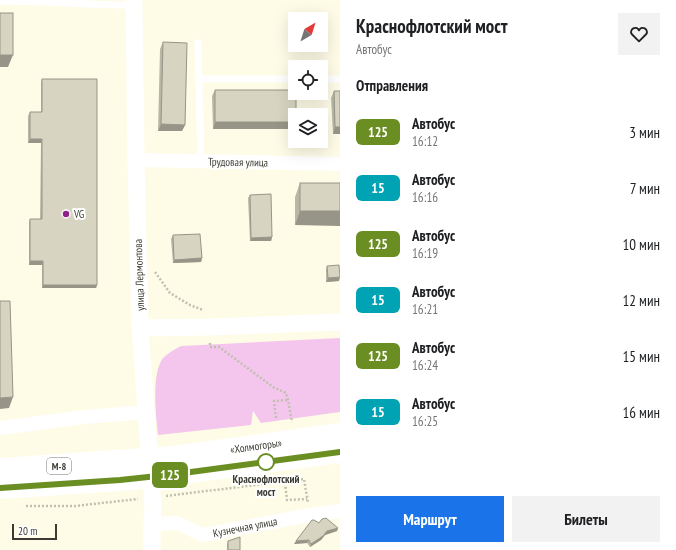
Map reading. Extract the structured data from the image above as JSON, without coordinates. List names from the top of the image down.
{
  "streets": {
    "main road": ["«Холмогоры»", "М-8"],
    "street": ["Трудовая улица", "улица Лермонтова", "Кузнечная улица"]
  },
  "crossings": [
    ["Трудовая улица", "улица Лермонтова"],
    ["улица Лермонтова", "Кузнечная улица"],
    ["«Холмогоры»", "М-8"]
  ],
  "places": ["VG", "Краснофлотский мост"],
  "lines": ["bus line 125"],
  "scale_bar": "20 m",
  "north": "top right",
  "page": {
    "on_map": "125",
    "heading": [
      ["Краснофлотский мост", "Автобус"],
      "Отправления"
    ],
    "list": [
      {
        "mark": "125",
        "name": "Автобус",
        "note": "16:12",
        "value": "3 мин"
      },
      {
        "mark": "15",
        "name": "Автобус",
        "note": "16:16",
        "value": "7 мин"
      },
      {
        "mark": "125",
        "name": "Автобус",
        "note": "16:19",
        "value": "10 мин"
      },
      {
        "mark": "15",
        "name": "Автобус",
        "note": "16:21",
        "value": "12 мин"
      },
      {
        "mark": "125",
        "name": "Автобус",
        "note": "16:24",
        "value": "15 мин"
      },
      {
        "mark": "15",
        "name": "Автобус",
        "note": "16:25",
        "value": "16 мин"
      }
    ],
    "buttons": ["Маршрут", "Билеты"],
    "scale": "20 m"
  }
}
